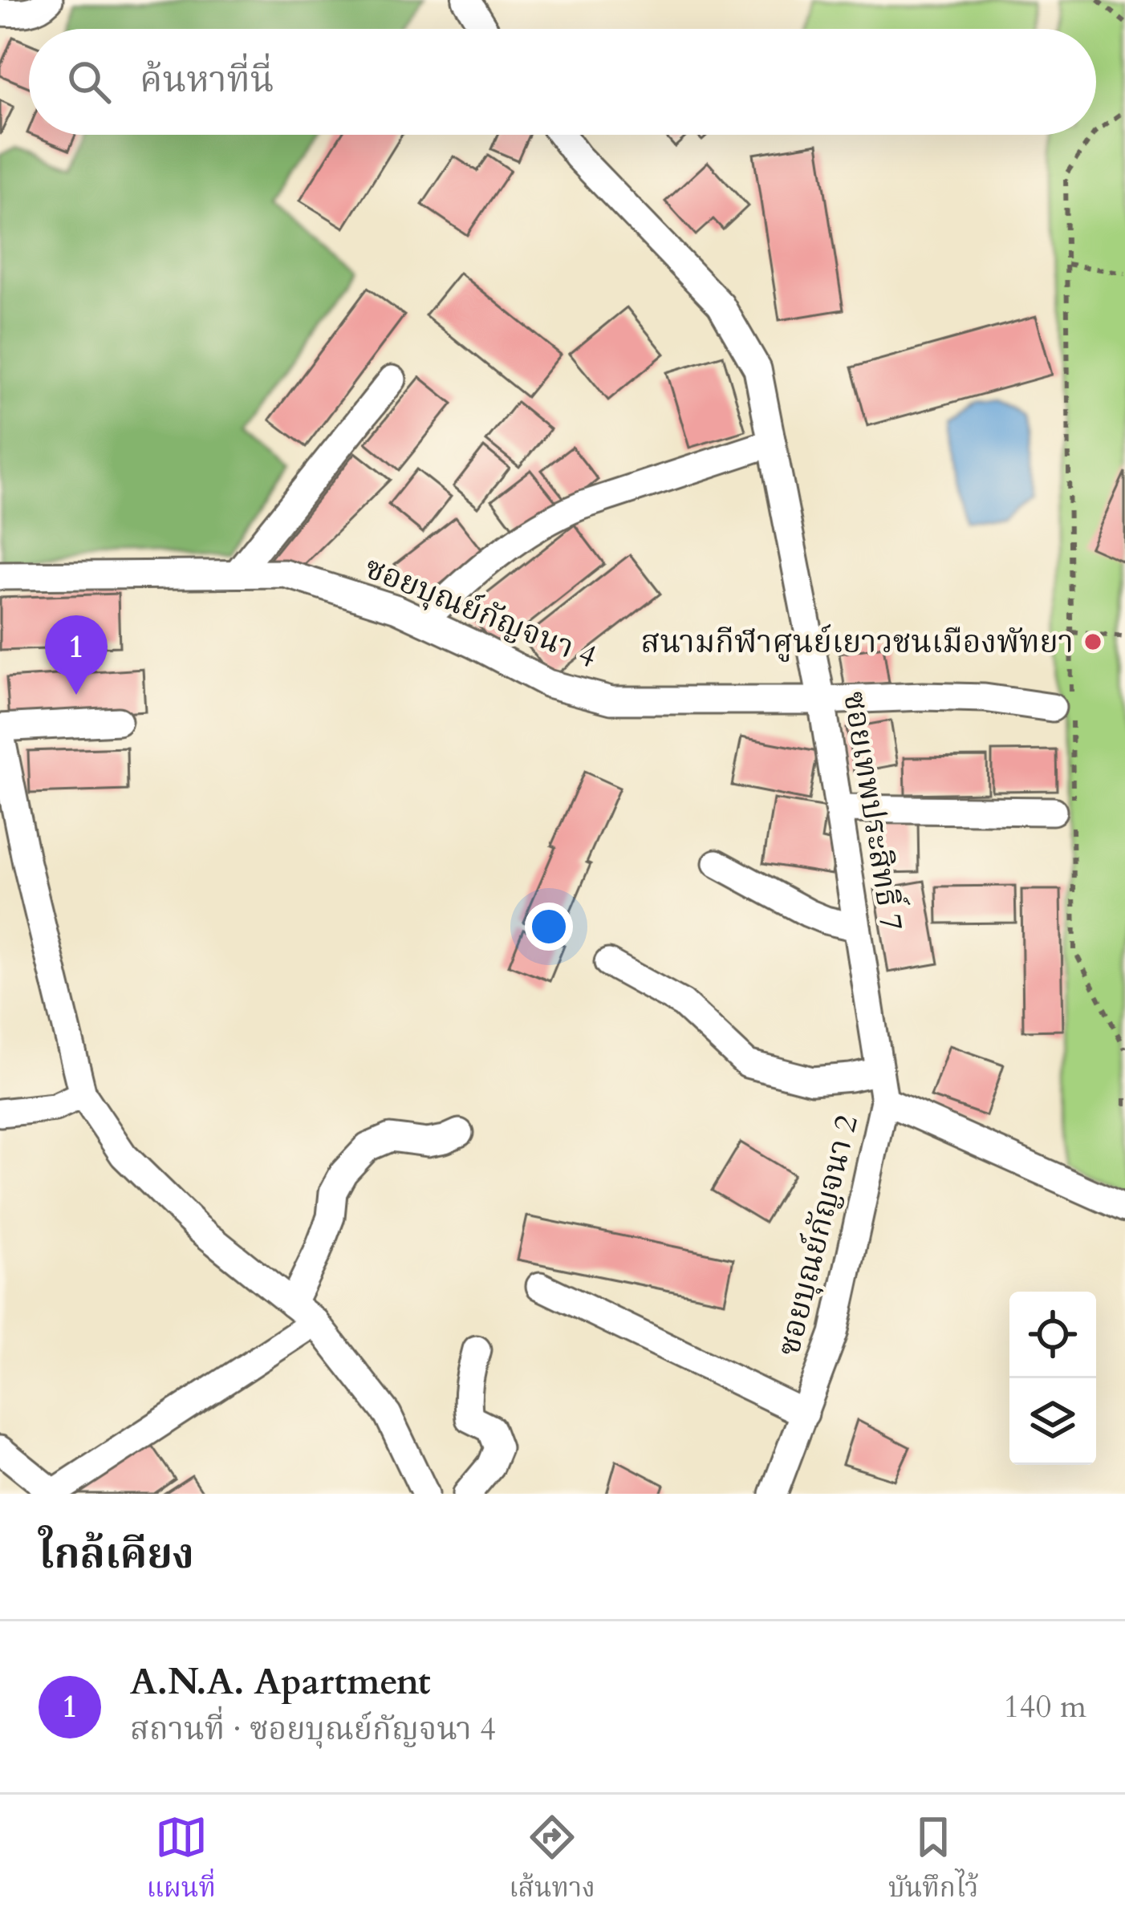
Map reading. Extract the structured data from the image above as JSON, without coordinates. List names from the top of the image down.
{
  "streets": {
    "street": ["ซอยบุณย์กัญจนา 4", "ซอยเทพประสิทธิ์ 7", "ซอยบุณย์กัญจนา 2"]
  },
  "crossings": [
    ["ซอยบุณย์กัญจนา 4", "ซอยเทพประสิทธิ์ 7"],
    ["ซอยเทพประสิทธิ์ 7", "ซอยบุณย์กัญจนา 2"]
  ],
  "places": ["สนามกีฬาศูนย์เยาวชนเมืองพัทยา"],
  "page": {
    "search": "ค้นหาที่นี่",
    "pins": "1",
    "heading": "ใกล้เคียง",
    "list": [
      {
        "mark": "1",
        "name": "A.N.A. Apartment",
        "note": "สถานที่ · ซอยบุณย์กัญจนา 4",
        "value": "140 m"
      }
    ],
    "nav": ["แผนที่", "เส้นทาง", "บันทึกไว้"]
  }
}
